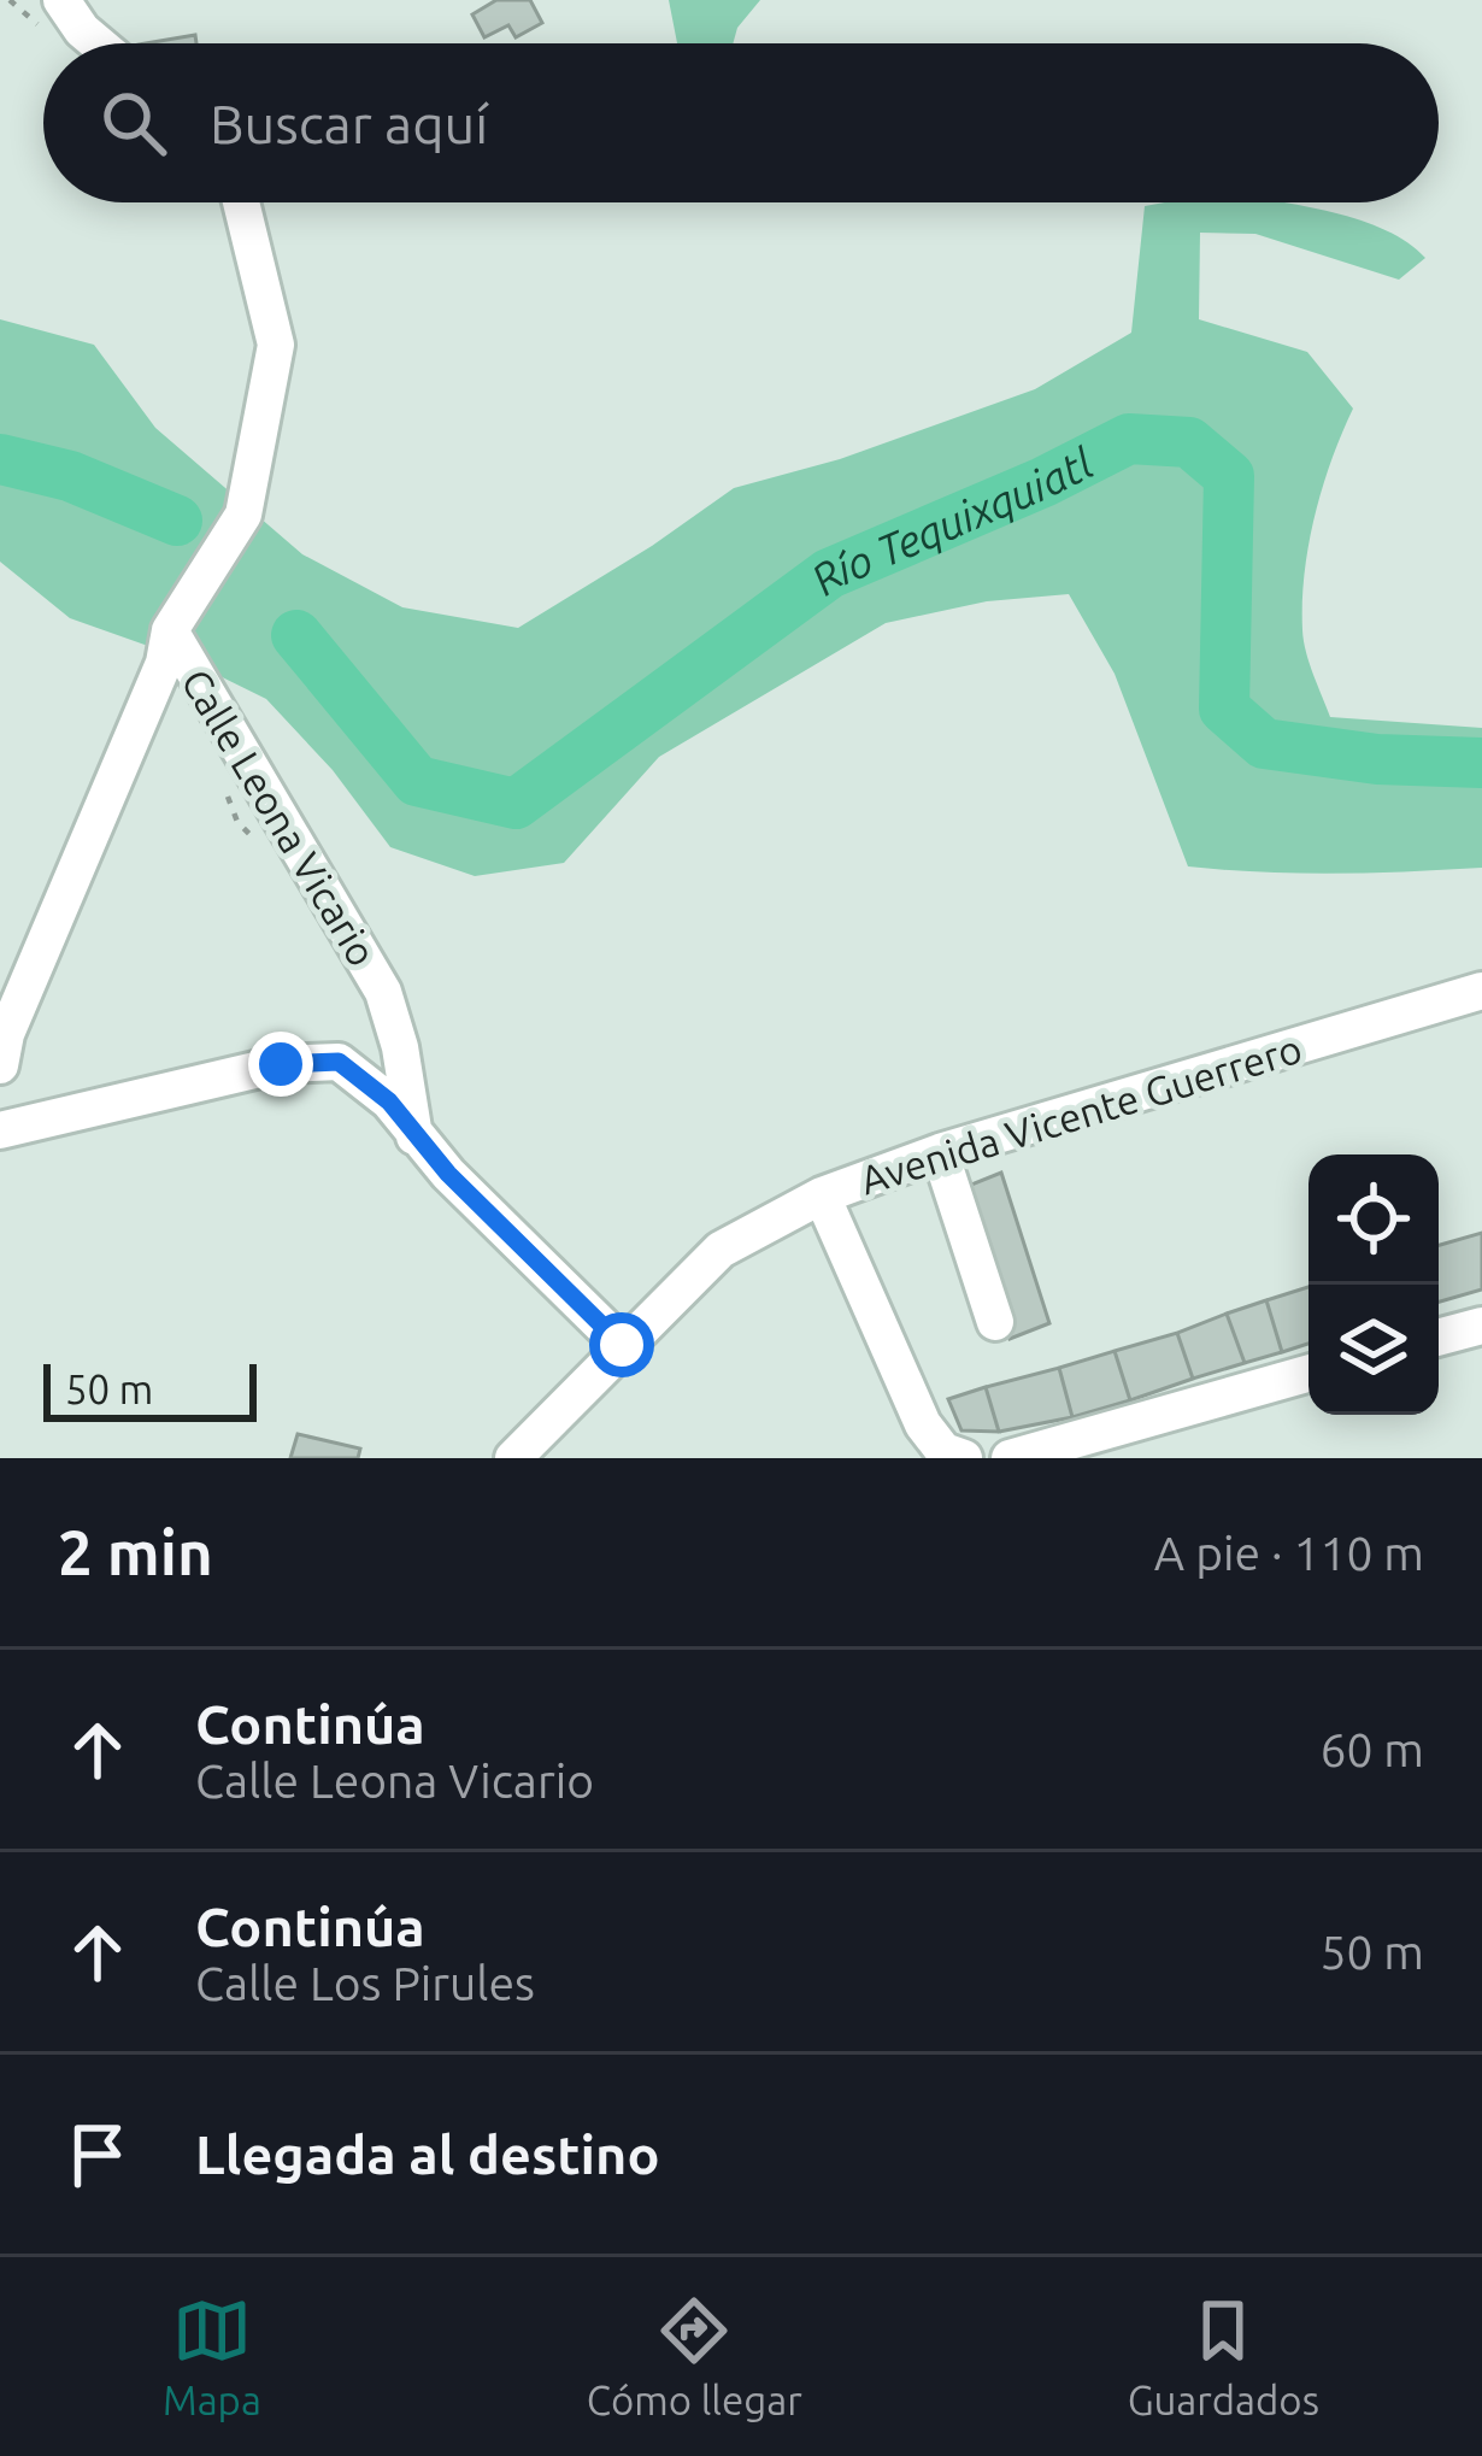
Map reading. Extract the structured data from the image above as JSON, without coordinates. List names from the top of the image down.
{
  "streets": {
    "street": ["Calle Leona Vicario", "Avenida Vicente Guerrero"]
  },
  "water": ["Río Tequixquiatl"],
  "scale_bar": "50 m",
  "page": {
    "search": "Buscar aquí",
    "scale": "50 m",
    "heading": ["2 min", "A pie · 110 m"],
    "list": [
      ["Continúa", "Calle Leona Vicario", "60 m"],
      ["Continúa", "Calle Los Pirules", "50 m"],
      "Llegada al destino"
    ],
    "nav": ["Mapa", "Cómo llegar", "Guardados"]
  }
}
